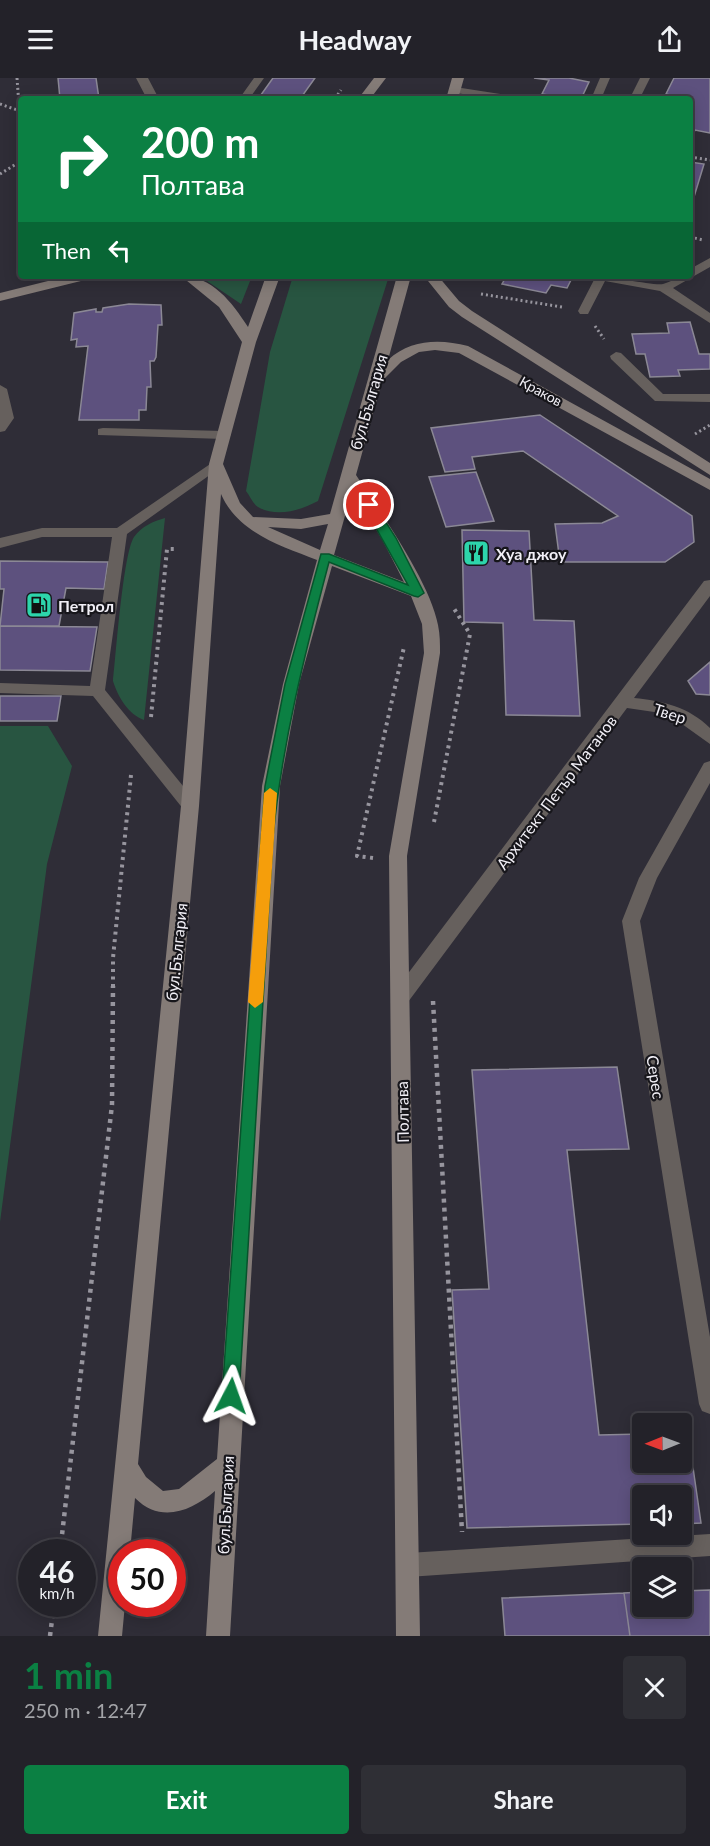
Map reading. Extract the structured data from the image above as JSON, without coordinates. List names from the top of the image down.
{
  "streets": {
    "main road": ["Краков", "бул.България", "Полтава"],
    "street": ["Твер", "Архитект Петър Матанов", "Серес"]
  },
  "crossings": [
    ["Краков", "бул.България"],
    ["бул.България", "Полтава"],
    ["Твер", "Архитект Петър Матанов"],
    ["Архитект Петър Матанов", "Полтава"]
  ],
  "places": {
    "restaurant": ["Хуа джоу"],
    "fuel station": ["Петрол"]
  },
  "north": "left",
  "page": {
    "header": "Headway",
    "turn": ["200 m", "Полтава"],
    "then": "Then",
    "speed": "46 km/h",
    "limit": "50",
    "heading": ["1 min", "250 m · 12:47"],
    "buttons": ["Exit", "Share"]
  }
}
